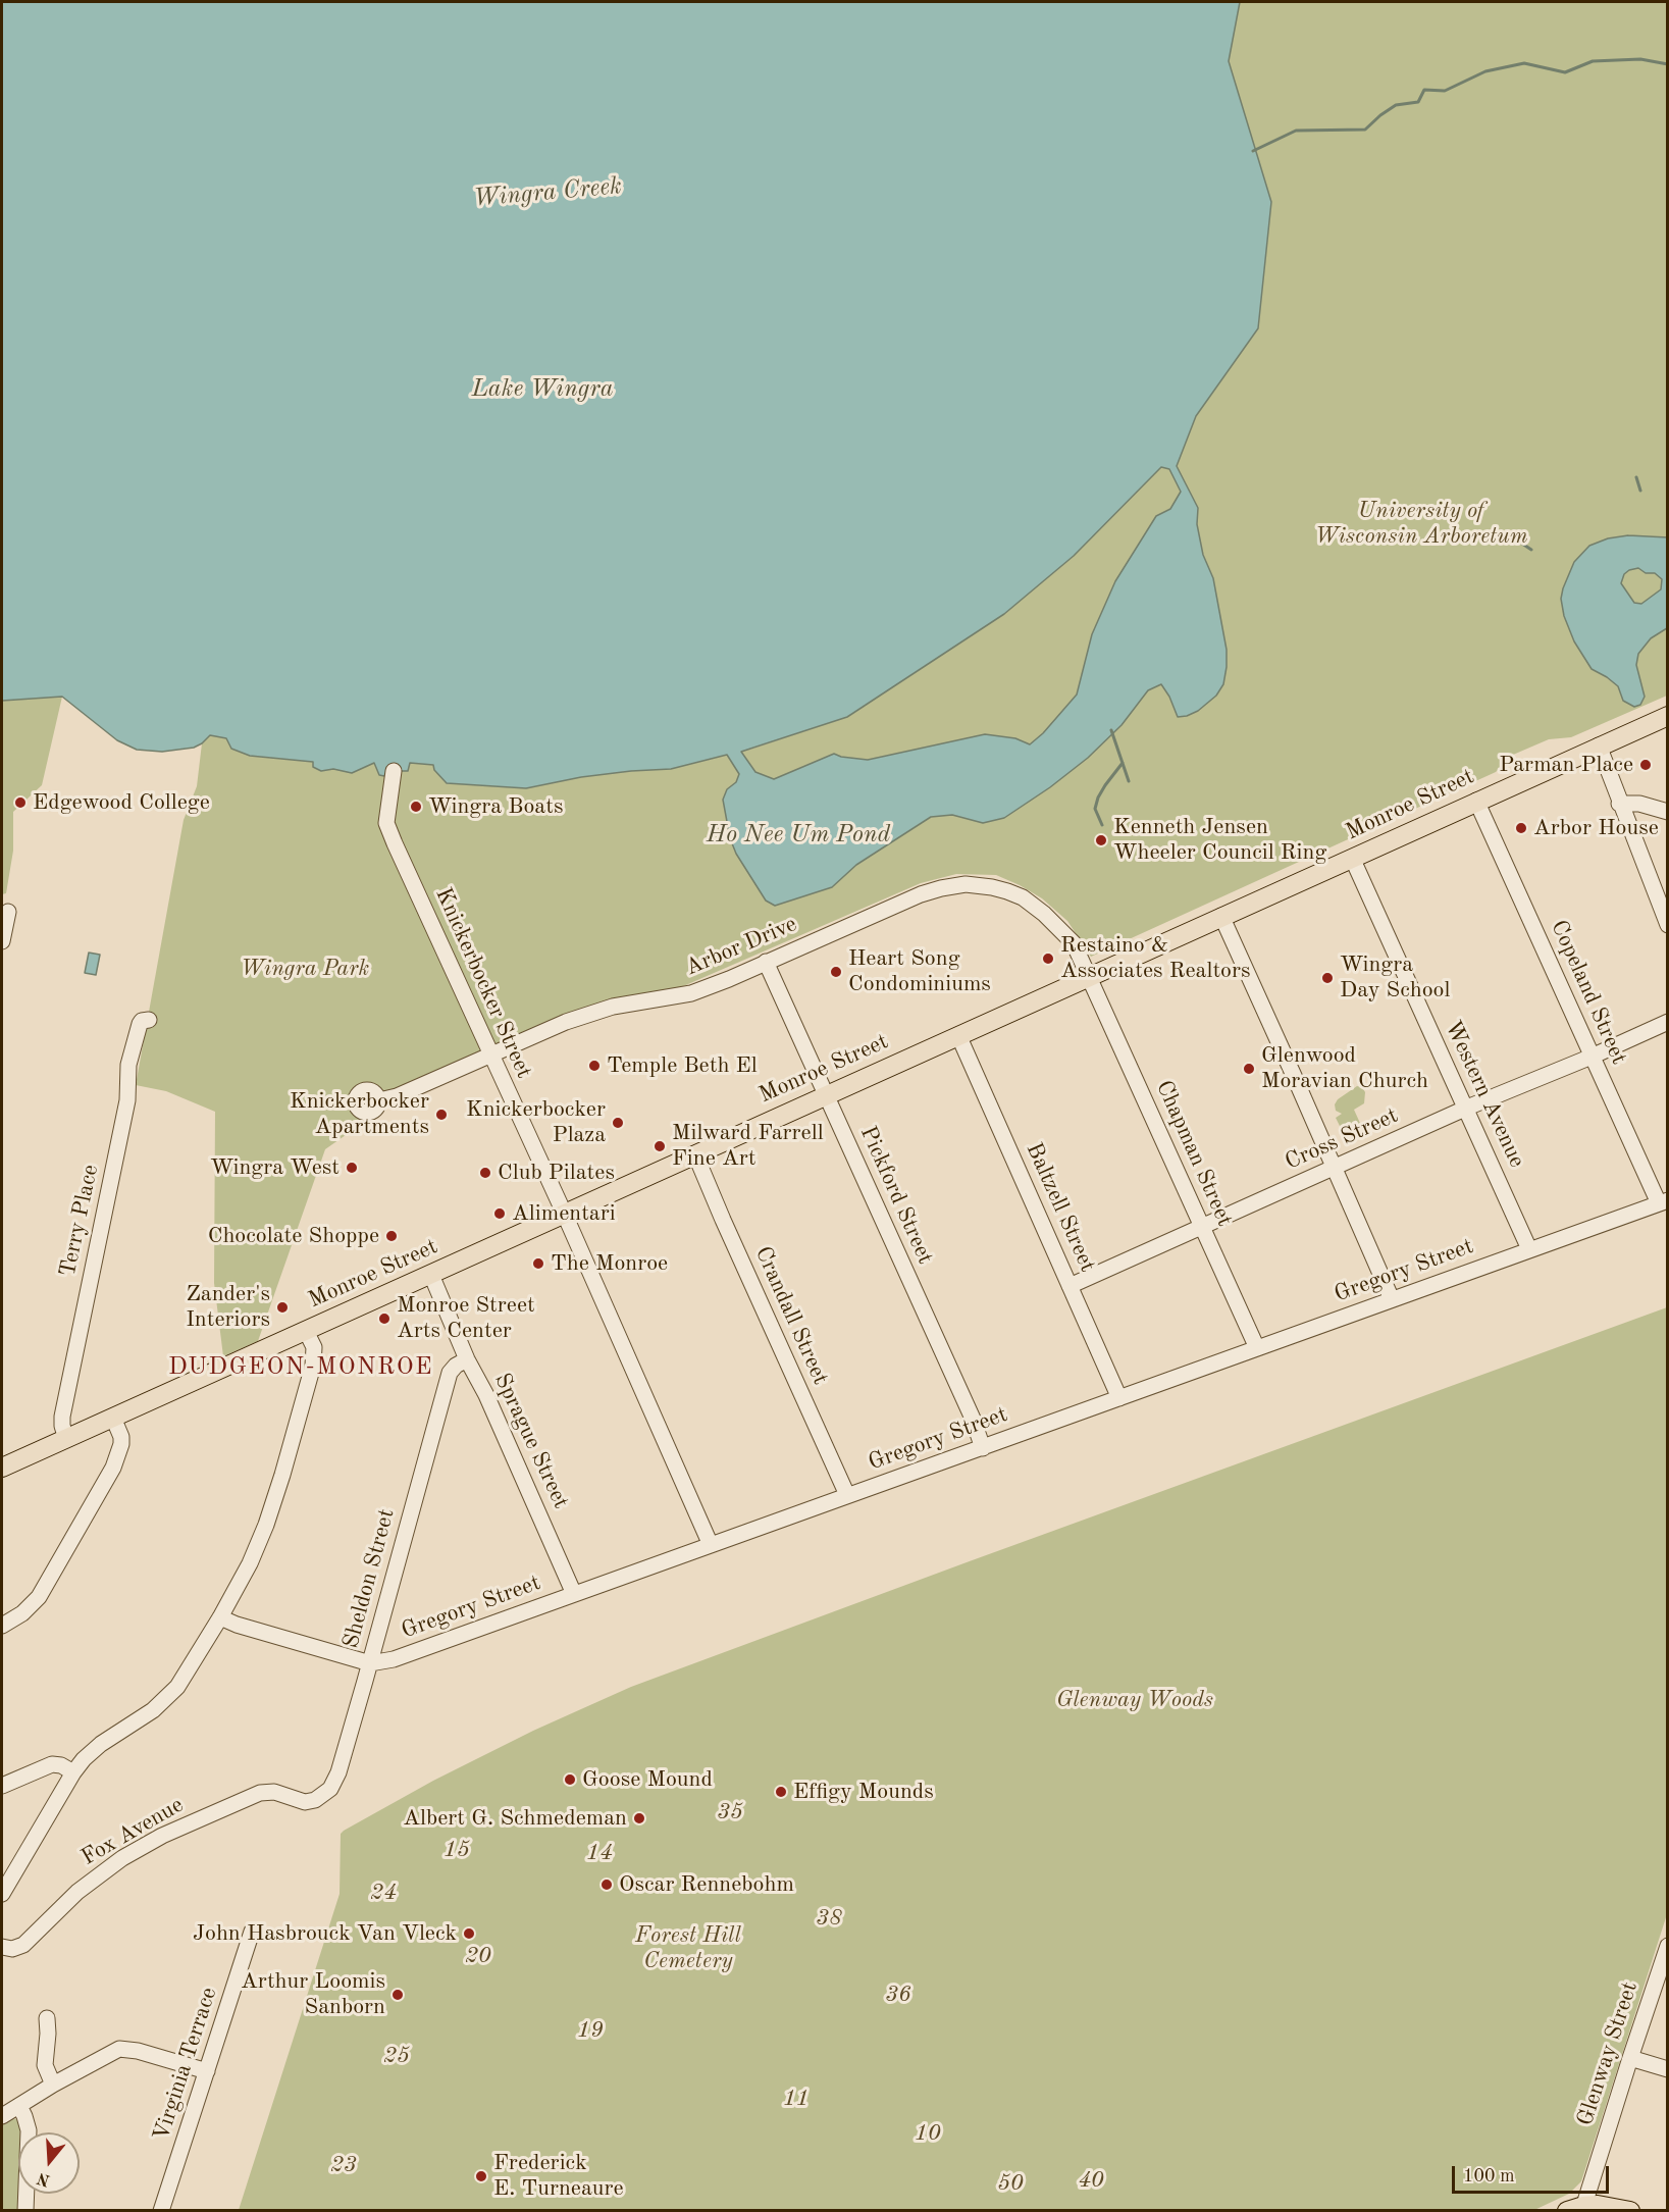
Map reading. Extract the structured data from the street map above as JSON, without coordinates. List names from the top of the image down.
{
  "streets": {
    "main road": ["Monroe Street"],
    "street": [
      "Arbor Drive",
      "Knickerbocker Street",
      "Copeland Street",
      "Western Avenue",
      "Cross Street",
      "Chapman Street",
      "Pickford Street",
      "Baltzell Street",
      "Terry Place",
      "Gregory Street",
      "Crandall Street",
      "Sprague Street",
      "Sheldon Street",
      "Fox Avenue",
      "Glenway Street",
      "Virginia Terrace"
    ]
  },
  "crossings": [
    ["Monroe Street", "Arbor Drive"],
    ["Monroe Street", "Knickerbocker Street"],
    ["Monroe Street", "Copeland Street"],
    ["Monroe Street", "Western Avenue"],
    ["Monroe Street", "Chapman Street"],
    ["Monroe Street", "Pickford Street"],
    ["Monroe Street", "Baltzell Street"],
    ["Monroe Street", "Terry Place"],
    ["Monroe Street", "Crandall Street"],
    ["Monroe Street", "Sprague Street"],
    ["Arbor Drive", "Knickerbocker Street"],
    ["Arbor Drive", "Chapman Street"],
    ["Arbor Drive", "Pickford Street"],
    ["Knickerbocker Street", "Gregory Street"],
    ["Copeland Street", "Cross Street"],
    ["Copeland Street", "Gregory Street"],
    ["Western Avenue", "Cross Street"],
    ["Western Avenue", "Gregory Street"],
    ["Cross Street", "Chapman Street"],
    ["Cross Street", "Baltzell Street"],
    ["Chapman Street", "Gregory Street"],
    ["Pickford Street", "Gregory Street"],
    ["Baltzell Street", "Gregory Street"],
    ["Gregory Street", "Crandall Street"],
    ["Gregory Street", "Sprague Street"],
    ["Gregory Street", "Sheldon Street"],
    ["Sprague Street", "Sheldon Street"],
    ["Sheldon Street", "Fox Avenue"]
  ],
  "districts": ["DUDGEON-MONROE"],
  "water": ["Wingra Creek", "Lake Wingra", "Ho Nee Um Pond"],
  "parks": [
    "University of Wisconsin Arboretum",
    "Wingra Park",
    "Glenway Woods",
    "35",
    "15",
    "14",
    "24",
    "38",
    "Forest Hill Cemetery",
    "20",
    "36",
    "19",
    "25",
    "11",
    "10",
    "23",
    "40",
    "50"
  ],
  "places": [
    "Parman Place",
    "Edgewood College",
    "Wingra Boats",
    "Arbor House",
    "Kenneth Jensen Wheeler Council Ring",
    "Restaino & Associates Realtors",
    "Heart Song Condominiums",
    "Wingra Day School",
    "Temple Beth El",
    "Glenwood Moravian Church",
    "Knickerbocker Apartments",
    "Knickerbocker Plaza",
    "Milward Farrell Fine Art",
    "Wingra West",
    "Club Pilates",
    "Alimentari",
    "Chocolate Shoppe",
    "The Monroe",
    "Zander's Interiors",
    "Monroe Street Arts Center",
    "Goose Mound",
    "Effigy Mounds",
    "Albert G. Schmedeman",
    "Oscar Rennebohm",
    "John Hasbrouck Van Vleck",
    "Arthur Loomis Sanborn",
    "Frederick E. Turneaure"
  ],
  "scale_bar": "100 m",
  "north": "bottom"
}
